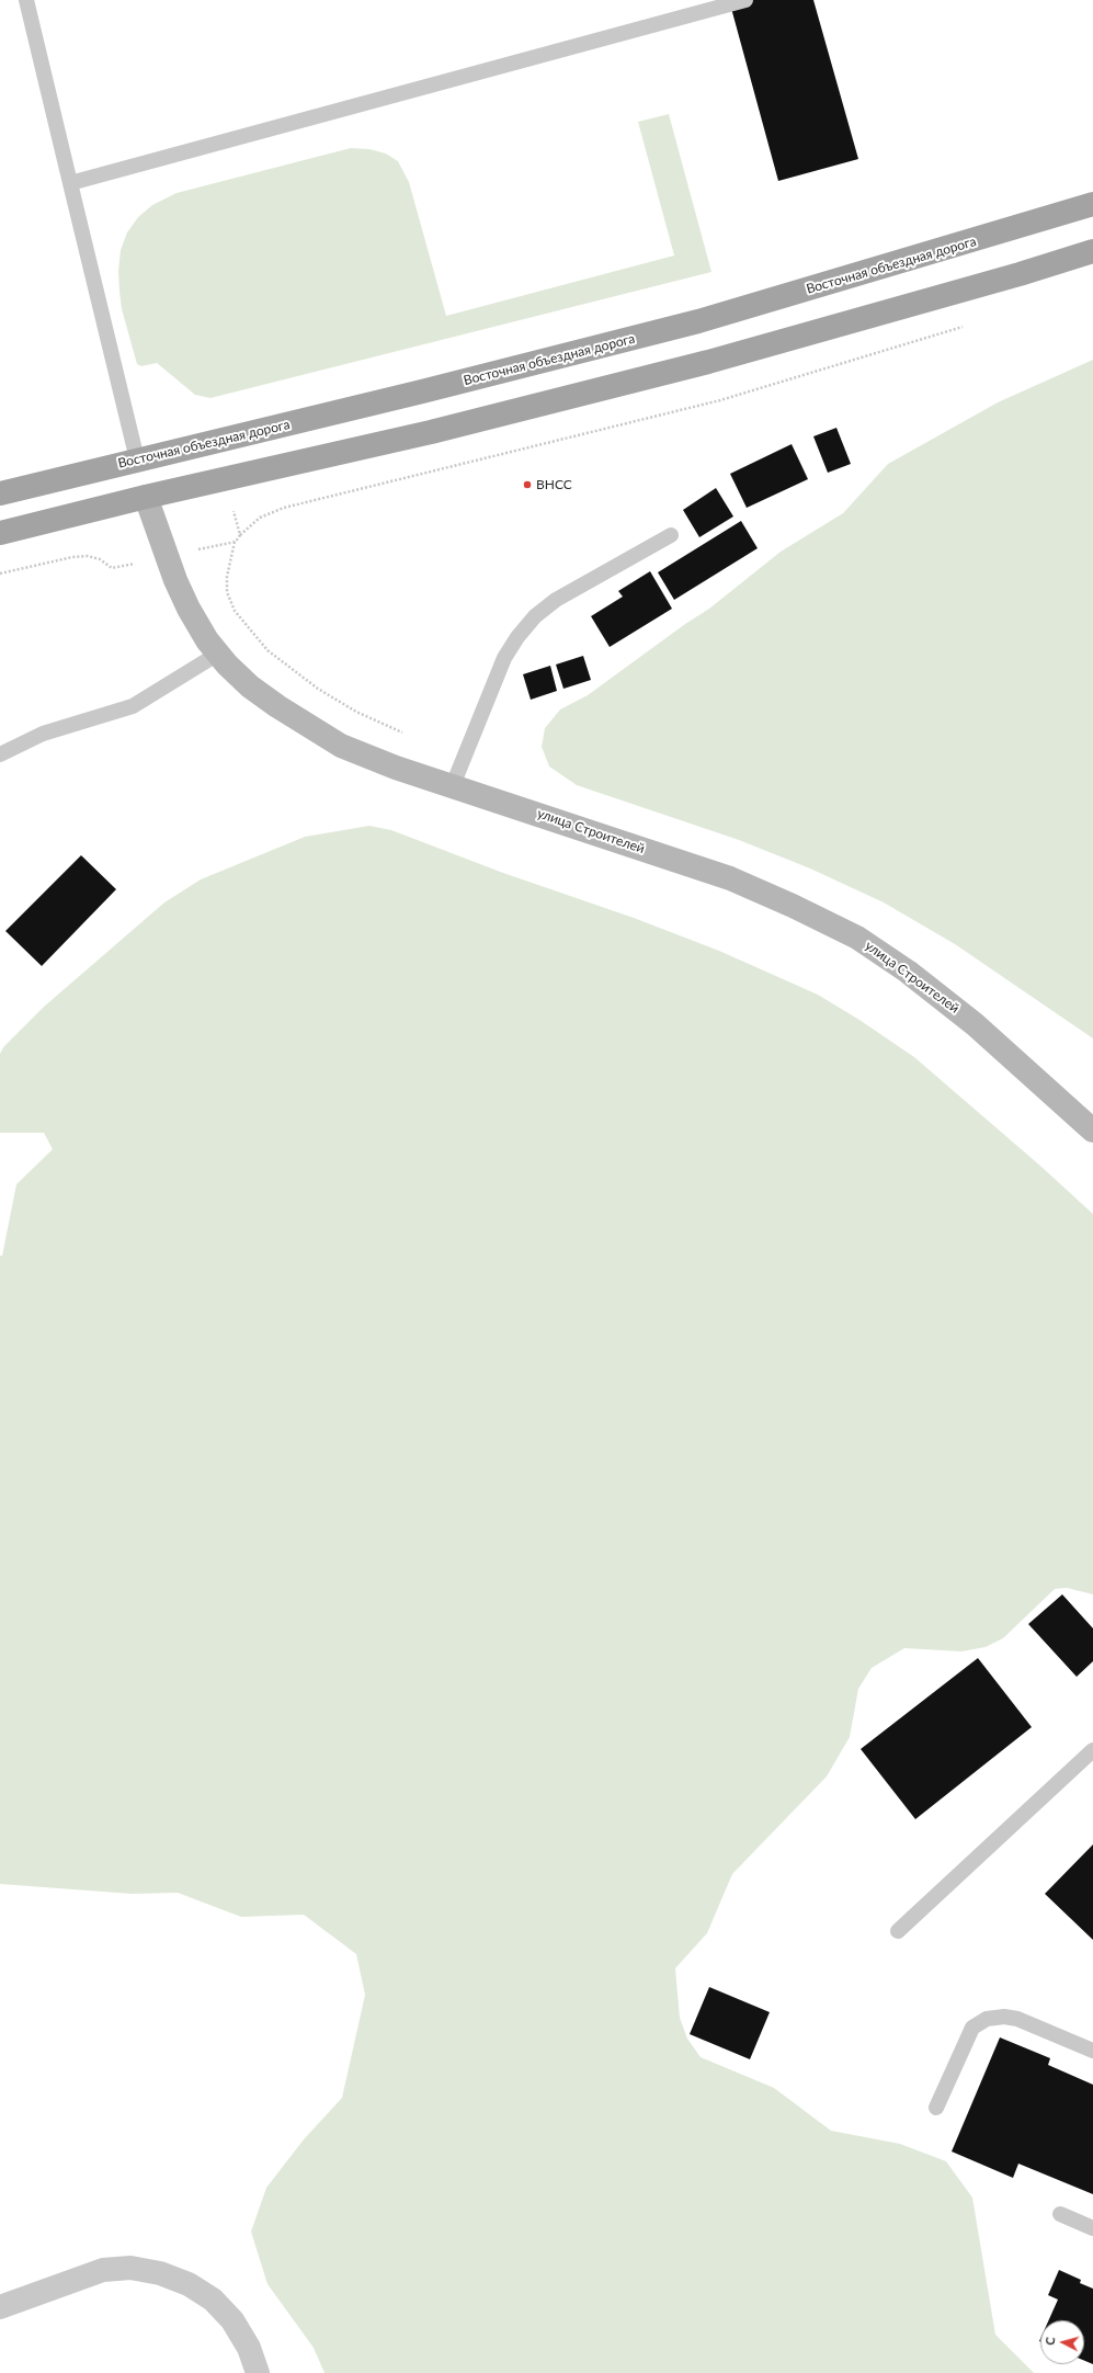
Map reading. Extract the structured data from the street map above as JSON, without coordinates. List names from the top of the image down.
{
  "streets": {
    "main road": ["Восточная объездная дорога", "улица Строителей"]
  },
  "places": ["ВНСС"],
  "north": "left"
}
